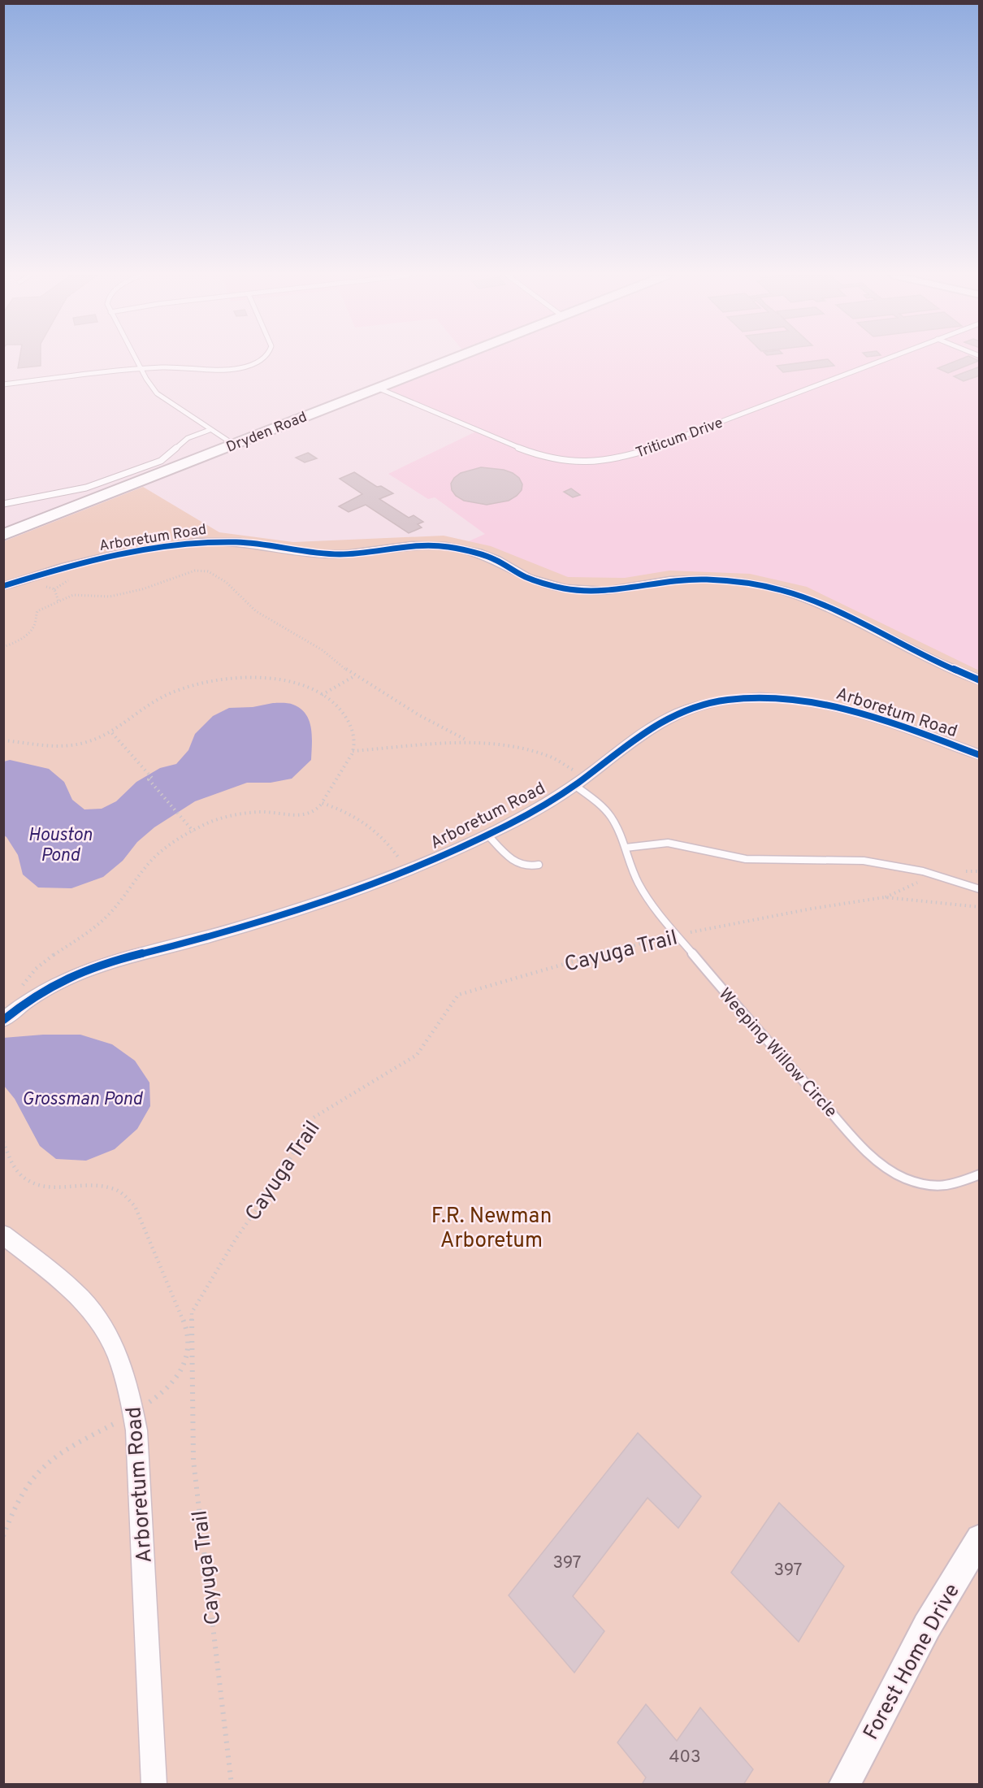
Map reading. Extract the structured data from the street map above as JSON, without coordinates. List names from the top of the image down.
{
  "streets": {
    "main road": ["Dryden Road"],
    "street": ["Arboretum Road", "Forest Home Drive"],
    "lane": ["Triticum Drive", "Weeping Willow Circle"],
    "path": ["Cayuga Trail"]
  },
  "crossings": [
    ["Dryden Road", "Triticum Drive"],
    ["Arboretum Road", "Weeping Willow Circle"],
    ["Cayuga Trail", "Weeping Willow Circle"]
  ],
  "water": ["Houston Pond", "Grossman Pond"],
  "parks": ["F.R. Newman Arboretum"],
  "house_numbers": ["397", "397", "403"]
}
